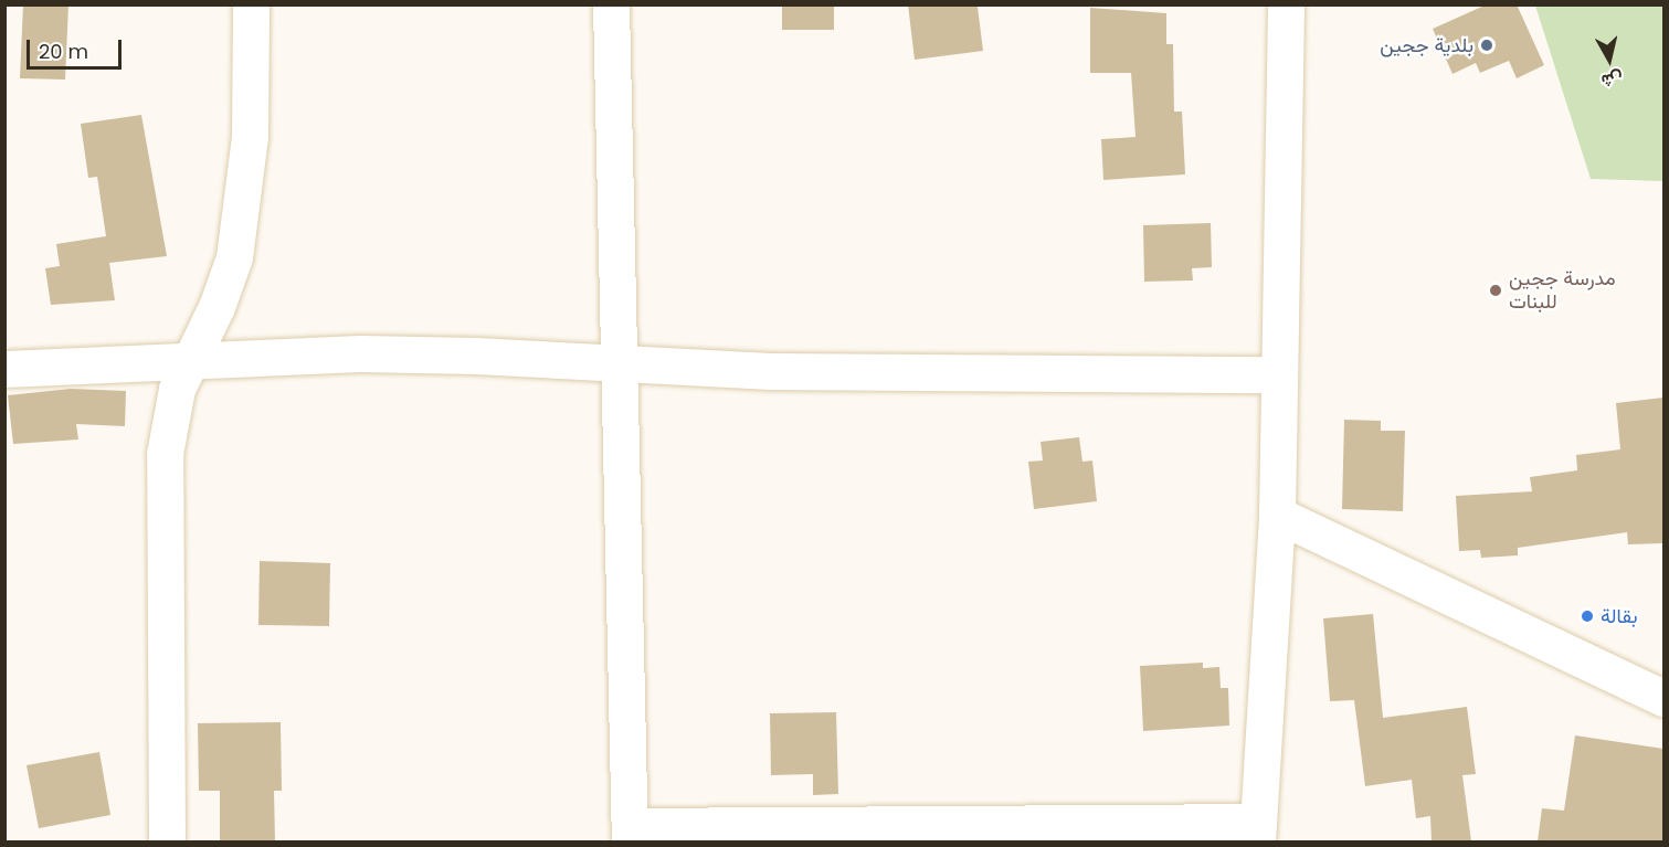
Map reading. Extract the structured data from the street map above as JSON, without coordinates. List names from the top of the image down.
{
  "places": ["بلدية ججين", "مدرسة ججين للبنات", "بقالة"],
  "scale_bar": "20 m",
  "north": "bottom"
}
